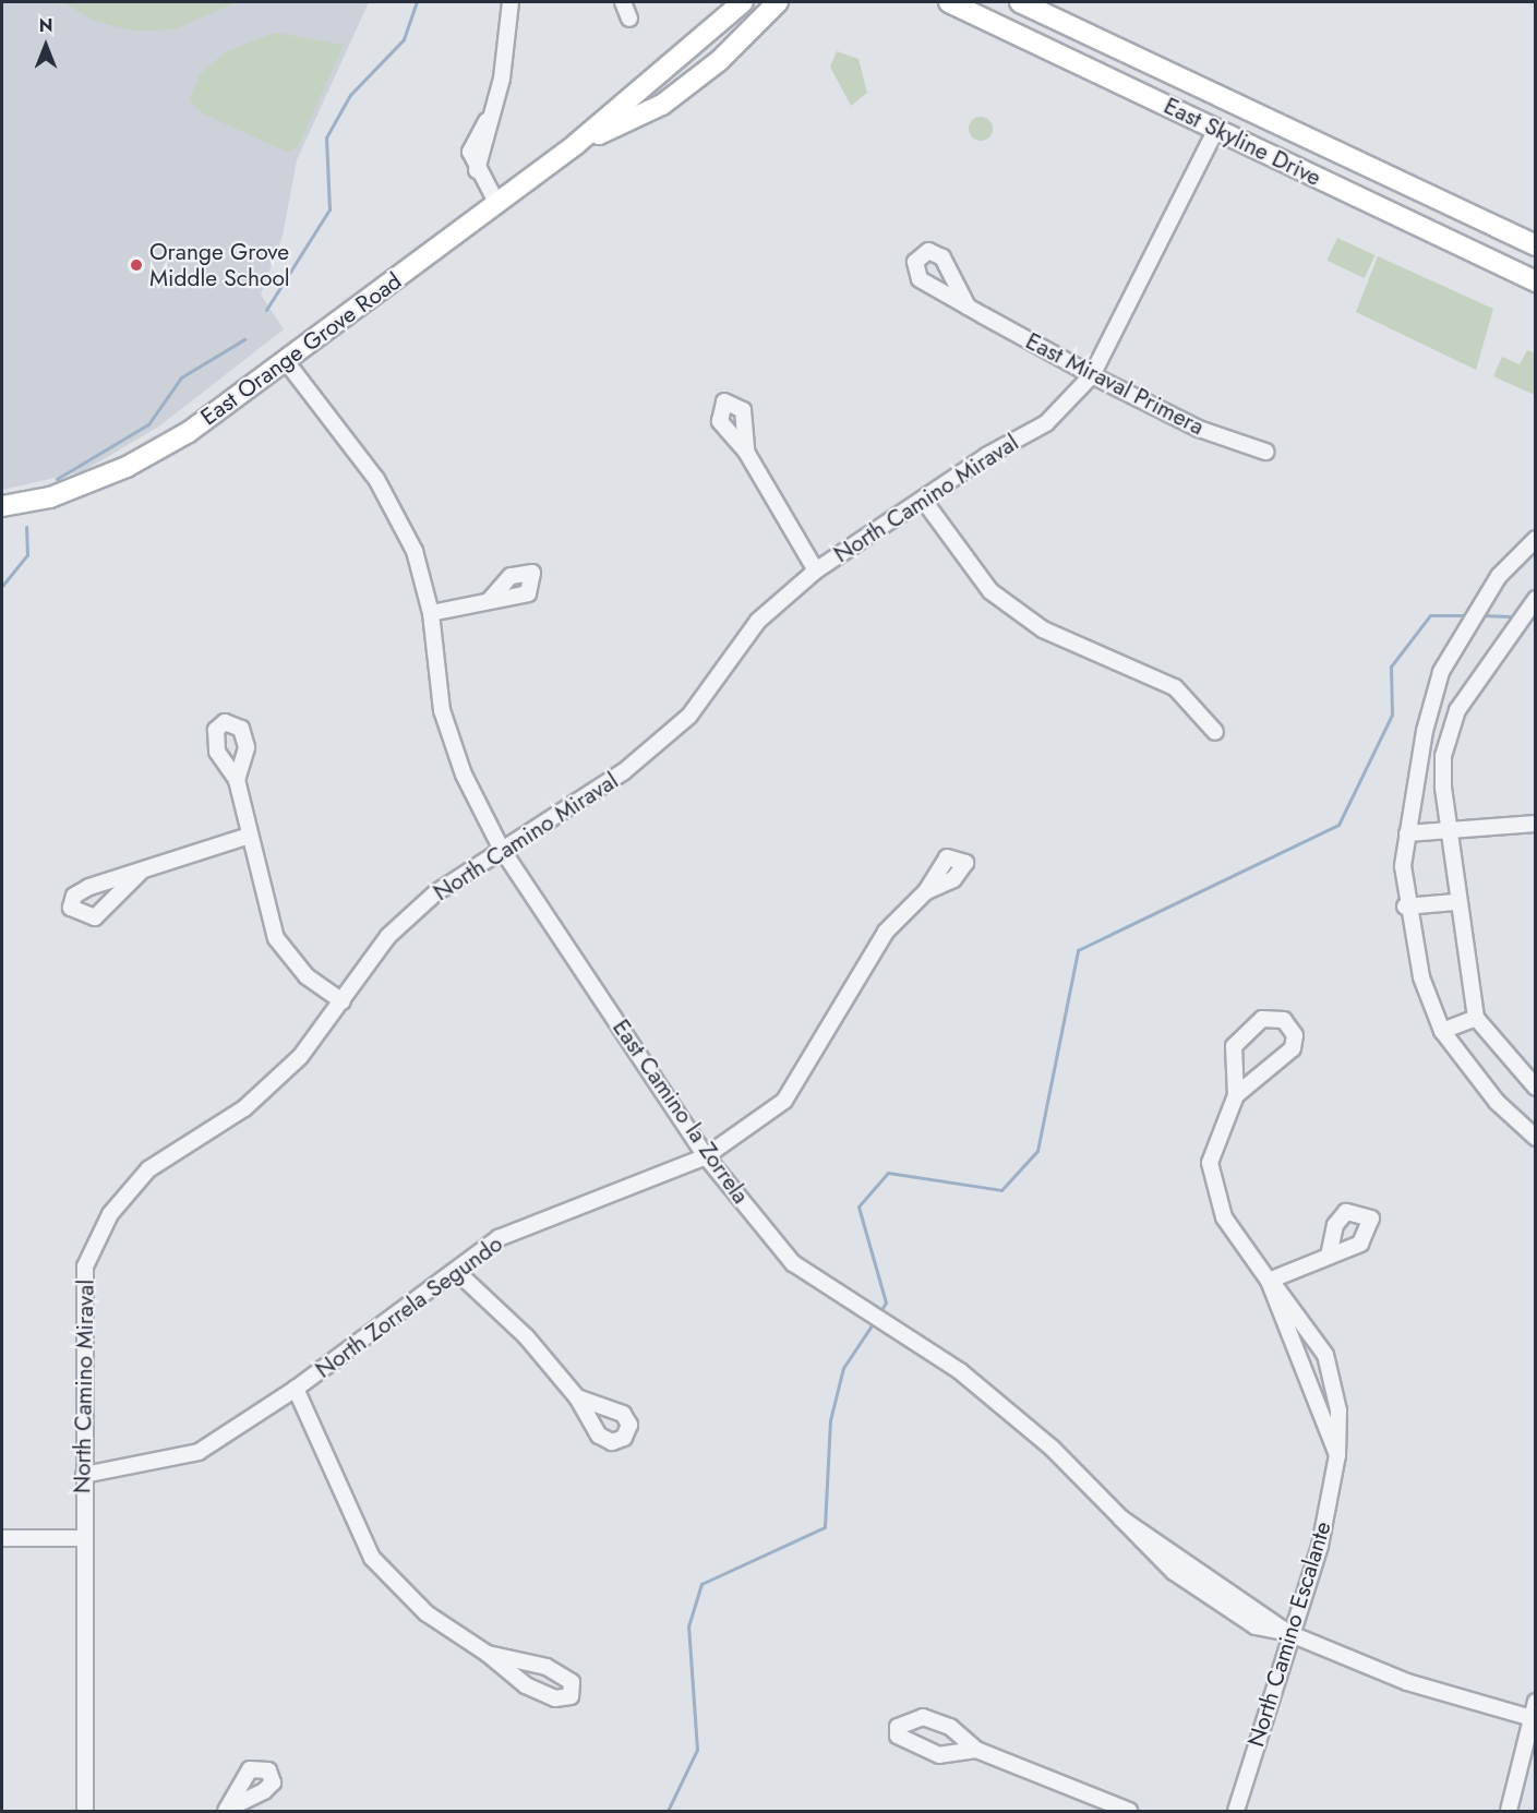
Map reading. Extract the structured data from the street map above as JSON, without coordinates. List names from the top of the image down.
{
  "streets": {
    "main road": ["East Skyline Drive", "East Orange Grove Road"],
    "street": [
      "East Miraval Primera",
      "North Camino Miraval",
      "East Camino la Zorrela",
      "North Zorrela Segundo",
      "North Camino Escalante"
    ]
  },
  "crossings": [
    ["East Skyline Drive", "North Camino Miraval"],
    ["East Orange Grove Road", "East Camino la Zorrela"],
    ["East Miraval Primera", "North Camino Miraval"],
    ["North Camino Miraval", "East Camino la Zorrela"],
    ["North Camino Miraval", "North Zorrela Segundo"],
    ["East Camino la Zorrela", "North Zorrela Segundo"],
    ["East Camino la Zorrela", "North Camino Escalante"]
  ],
  "places": ["Orange Grove Middle School"],
  "north": "top"
}
